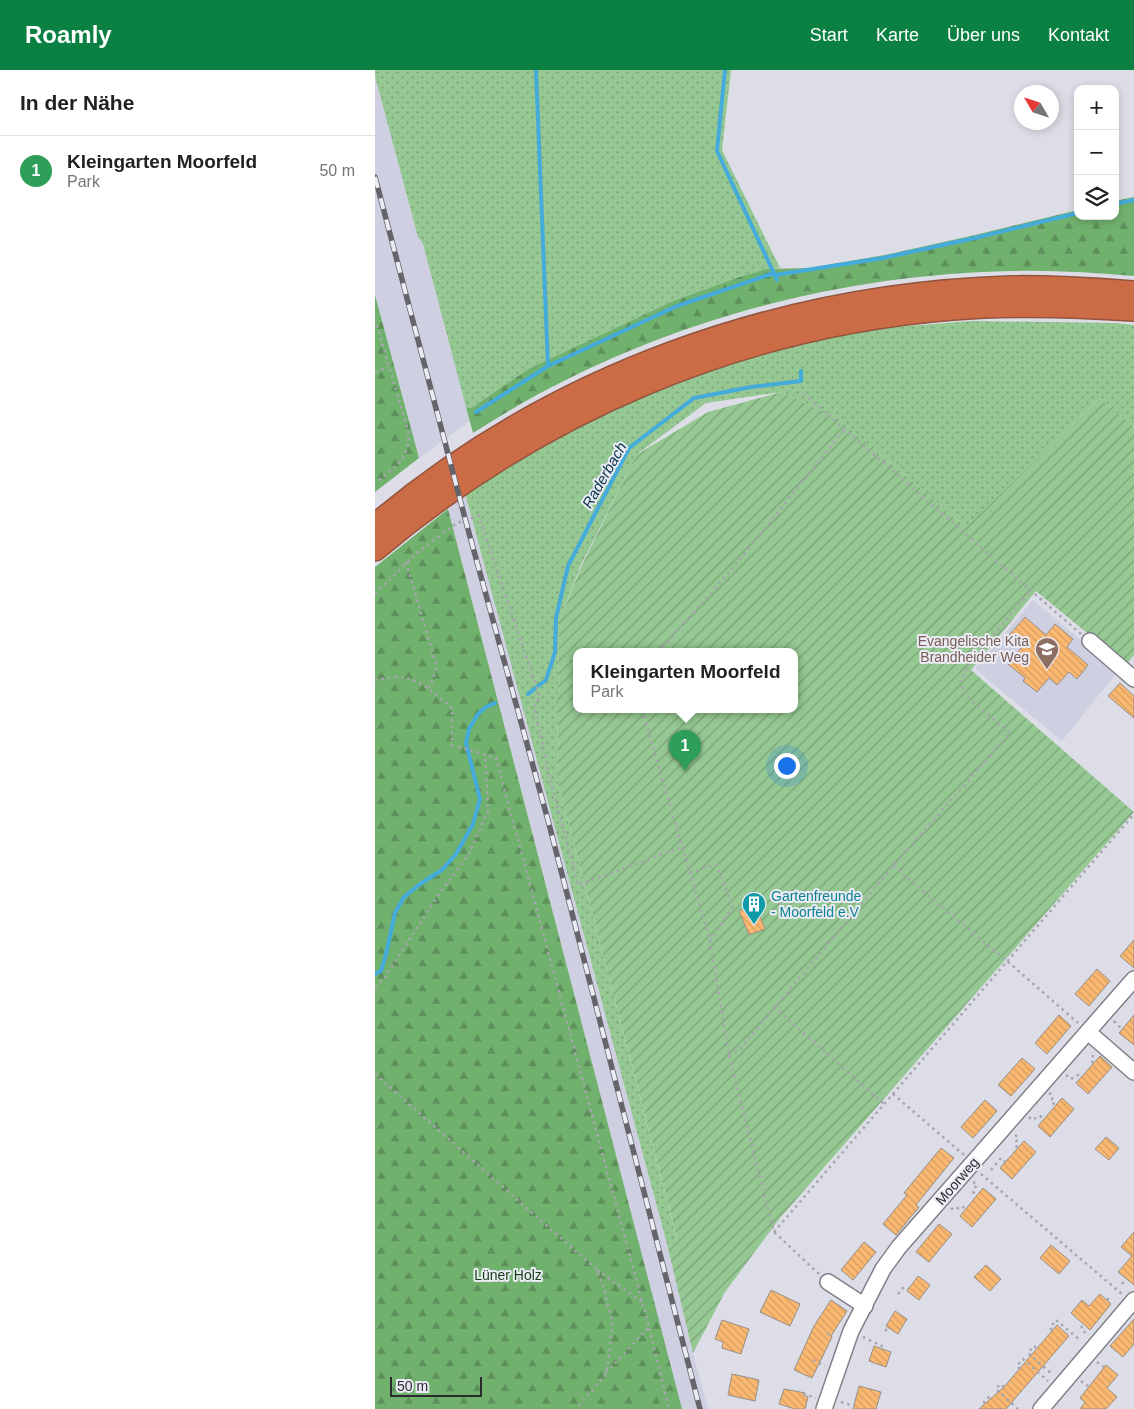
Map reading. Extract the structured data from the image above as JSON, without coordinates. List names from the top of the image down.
{
  "streets": {
    "street": ["Moorweg"]
  },
  "water": ["Raderbach"],
  "parks": ["Lüner Holz"],
  "places": {
    "school or university": ["Evangelische Kita Brandheider Weg"],
    "building": ["Gartenfreunde - Moorfeld e.V"]
  },
  "scale_bar": "50 m",
  "north": "top left",
  "page": {
    "header": "Roamly",
    "nav": [
      "Start",
      "Karte",
      "Über uns",
      "Kontakt"
    ],
    "heading": "In der Nähe",
    "map_buttons": ["+", "−"],
    "list": [
      {
        "mark": "1",
        "name": "Kleingarten Moorfeld",
        "note": "Park",
        "value": "50 m"
      }
    ],
    "popup": ["Kleingarten Moorfeld", "Park"],
    "pins": "1",
    "scale": "50 m"
  }
}
